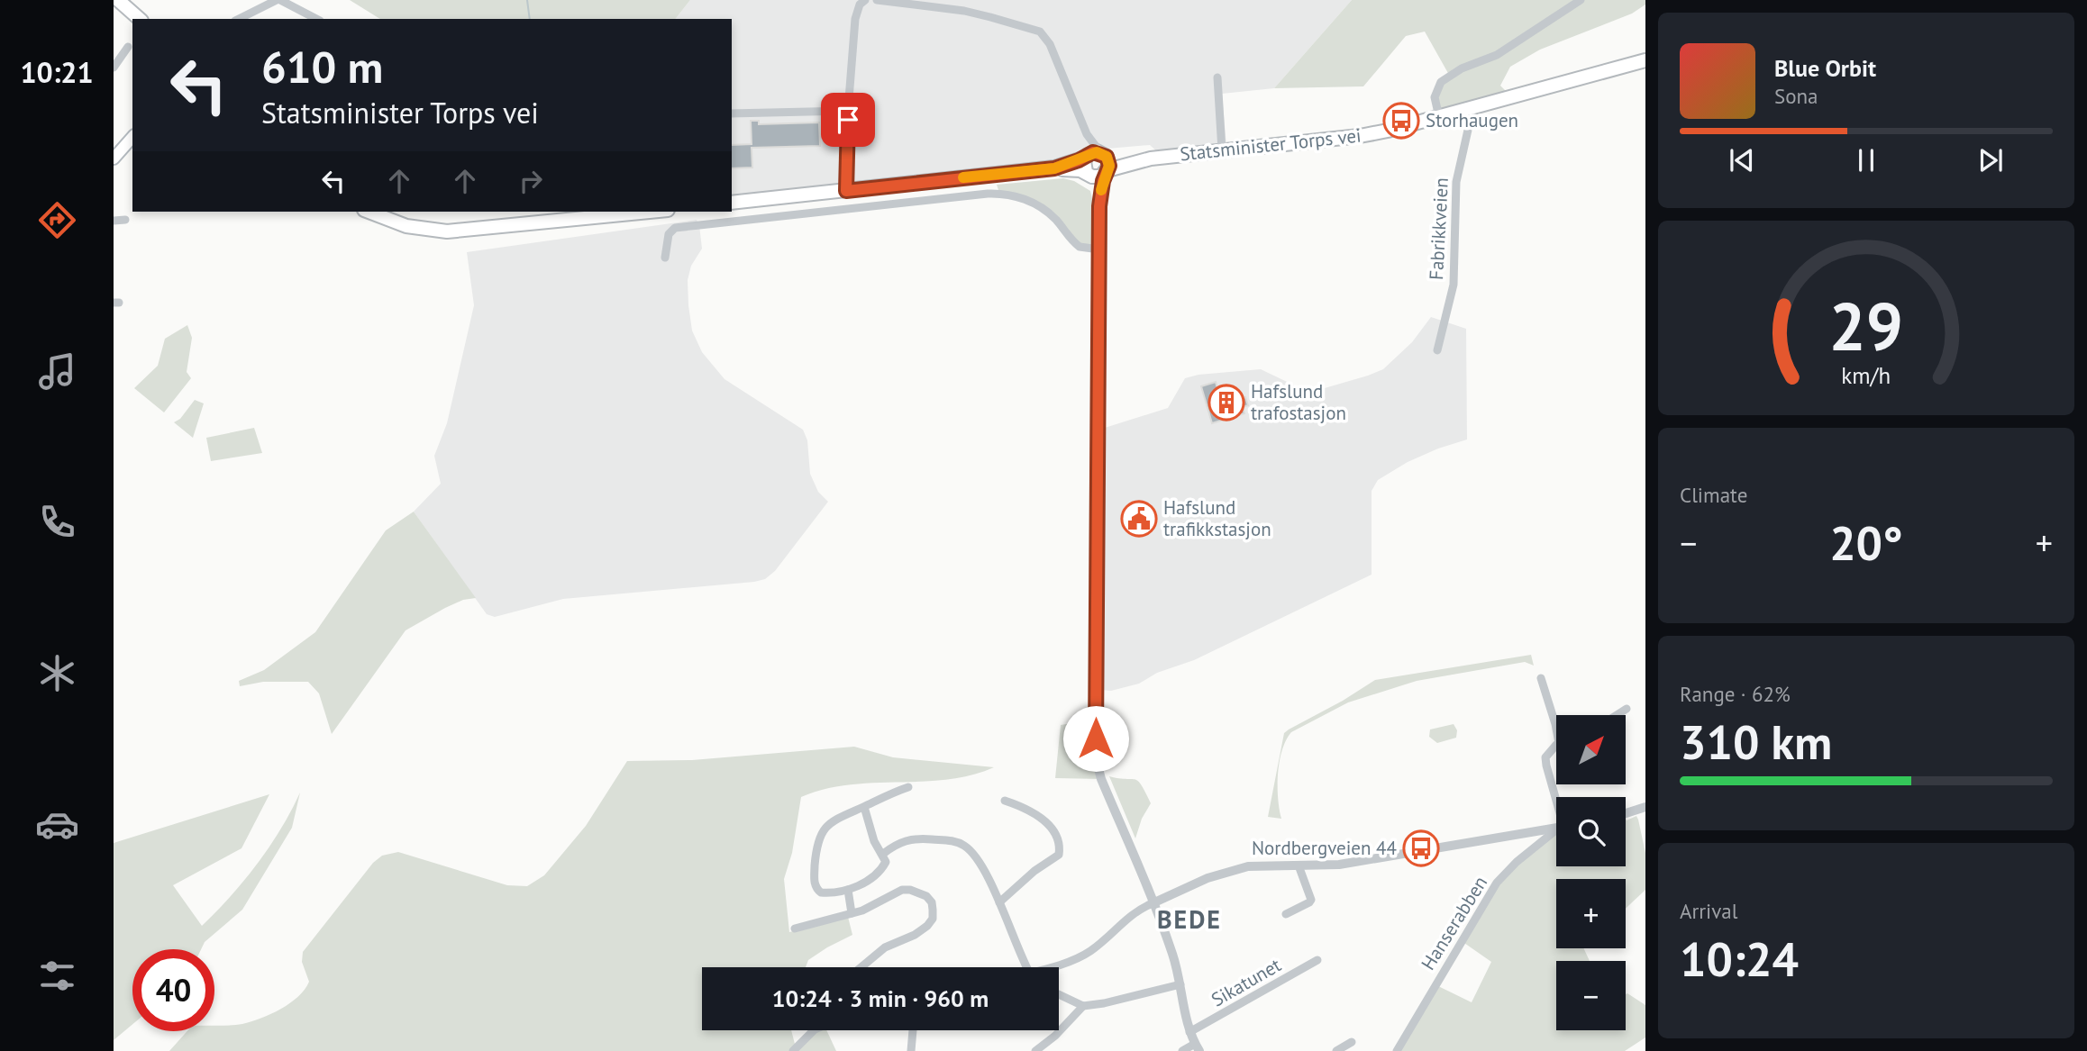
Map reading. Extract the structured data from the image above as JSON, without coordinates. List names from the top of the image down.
{
  "streets": {
    "highway": ["Statsminister Torps vei"],
    "street": ["Fabrikkveien", "Hanserabben", "Sikatunet"]
  },
  "crossings": [
    ["Statsminister Torps vei", "Fabrikkveien"]
  ],
  "districts": ["BEDE"],
  "places": {
    "bus stop": ["Storhaugen", "Nordbergveien 44"],
    "building": ["Hafslund trafostasjon"],
    "public building": ["Hafslund trafikkstasjon"]
  },
  "north": "top right",
  "page": {
    "tabs": "10:21",
    "turn": ["610 m", "Statsminister Torps vei"],
    "song": ["Blue Orbit", "Sona"],
    "tile": [
      "Climate",
      ["Range · 62%", "310 km"],
      ["Arrival", "10:24"]
    ],
    "heat": ["−", "20°", "+"],
    "map_buttons": ["+", "−"],
    "limit": "40",
    "trip": "10:24 · 3 min · 960 m",
    "gauge": ["29", "km/h"]
  }
}
